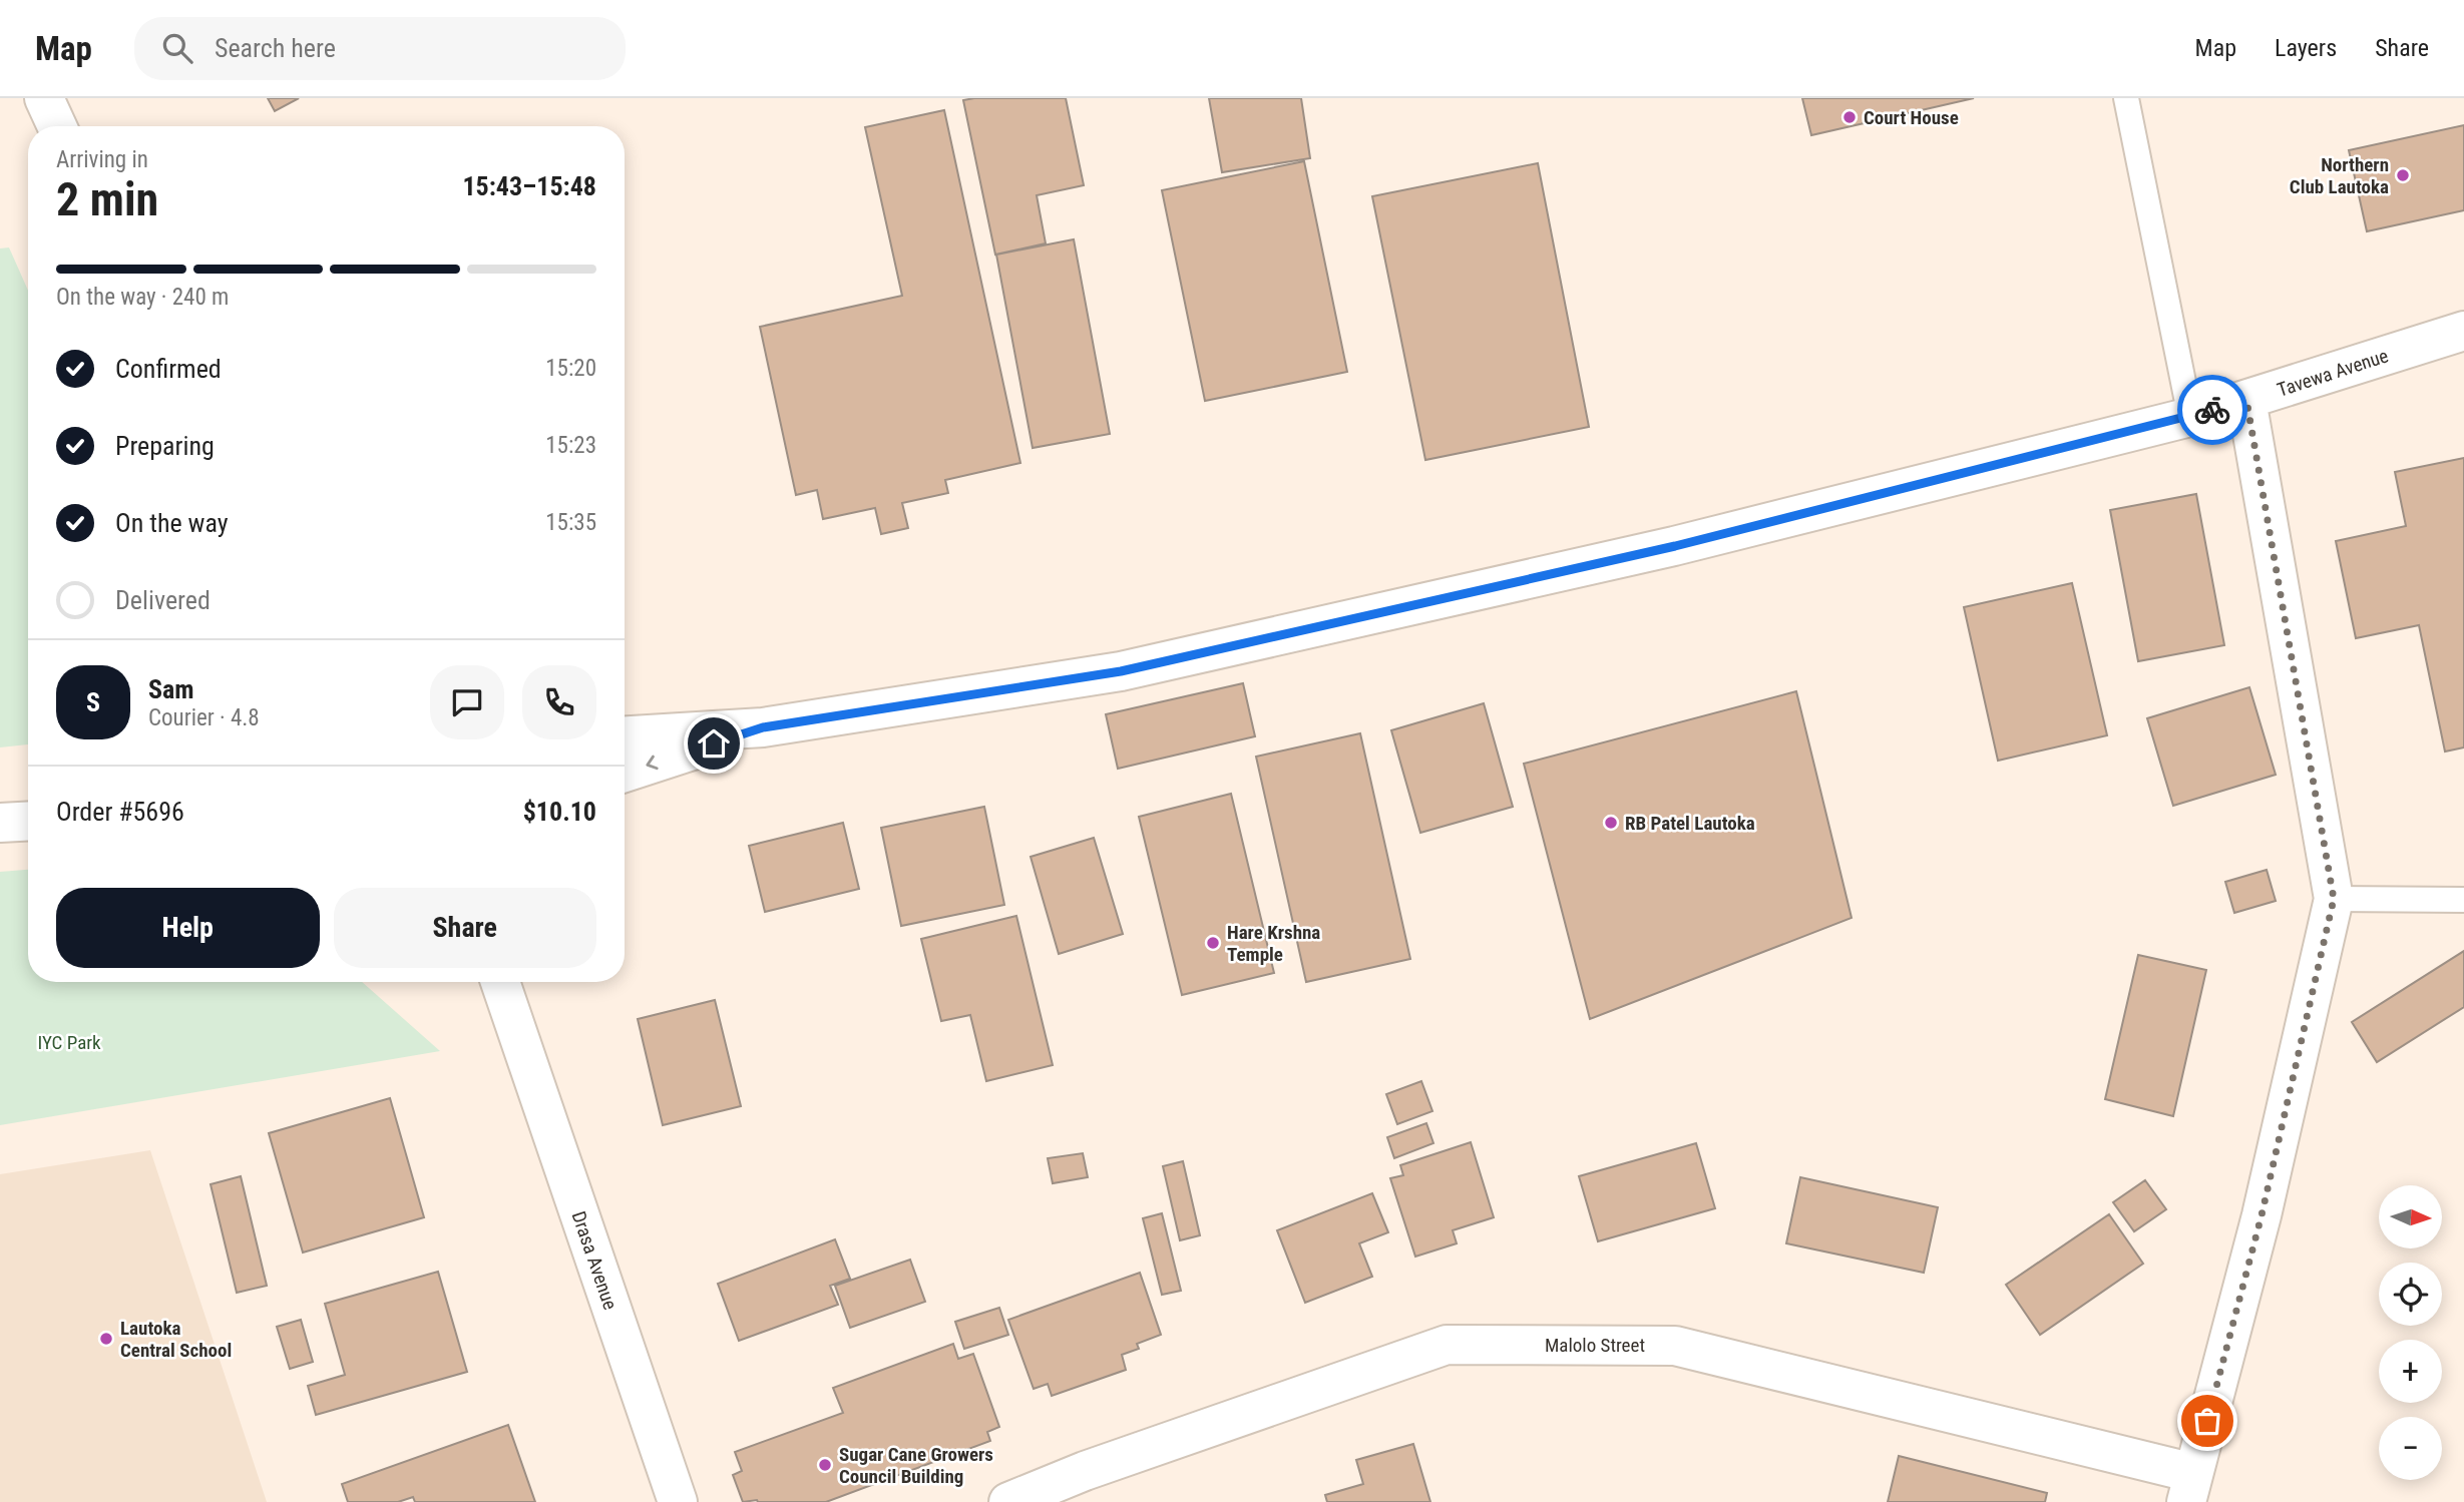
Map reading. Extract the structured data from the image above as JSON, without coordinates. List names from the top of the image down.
{
  "streets": {
    "main road": ["Tavewa Avenue", "Drasa Avenue", "Malolo Street"]
  },
  "parks": ["IYC Park"],
  "places": [
    "Court House",
    "Northern Club Lautoka",
    "RB Patel Lautoka",
    "Hare Krshna Temple",
    "Lautoka Central School",
    "Sugar Cane Growers Council Building"
  ],
  "north": "right",
  "page": {
    "header": "Map",
    "search": "Search here",
    "nav": ["Map", "Layers", "Share"],
    "heading": ["2 min", "Arriving in", "15:43–15:48"],
    "panel": [
      "Sam",
      "Courier · 4.8",
      "Order #5696",
      "$10.10"
    ],
    "bar": "On the way · 240 m",
    "list": [
      ["Confirmed", "15:20"],
      ["Preparing", "15:23"],
      ["On the way", "15:35"],
      "Delivered"
    ],
    "round": "S",
    "buttons": ["Help", "Share"],
    "map_buttons": ["+", "−"]
  }
}
